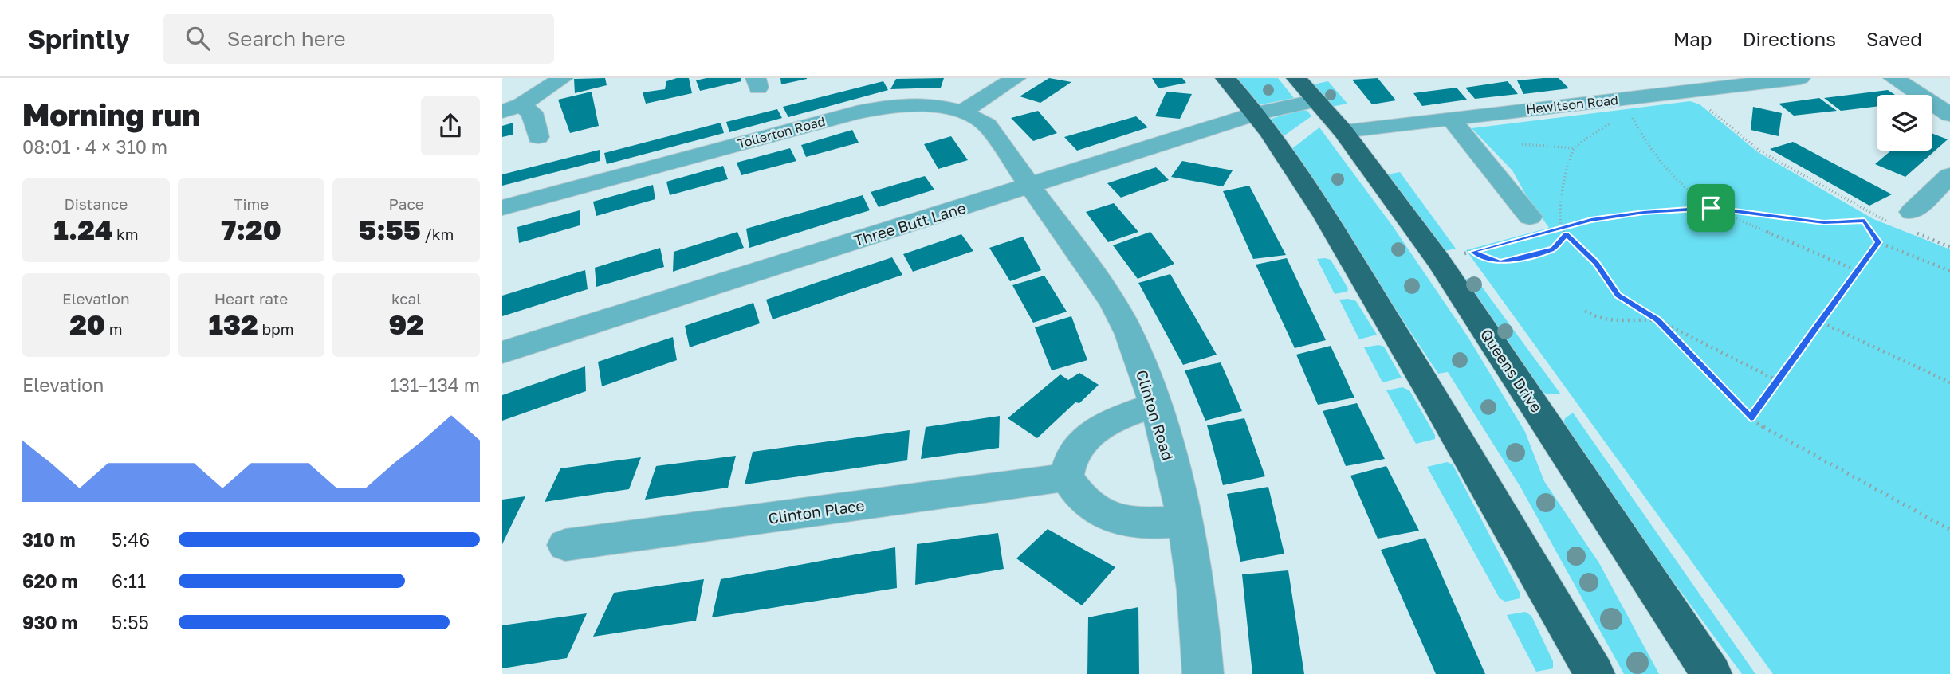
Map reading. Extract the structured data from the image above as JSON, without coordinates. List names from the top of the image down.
{
  "streets": {
    "highway": ["Queens Drive"],
    "street": [
      "Hewitson Road",
      "Tollerton Road",
      "Three Butt Lane",
      "Clinton Road",
      "Clinton Place"
    ]
  },
  "crossings": [
    ["Hewitson Road", "Queens Drive"],
    ["Tollerton Road", "Three Butt Lane"],
    ["Tollerton Road", "Clinton Road"],
    ["Three Butt Lane", "Queens Drive"],
    ["Three Butt Lane", "Clinton Road"]
  ],
  "page": {
    "header": "Sprintly",
    "search": "Search here",
    "nav": ["Map", "Directions", "Saved"],
    "heading": ["Morning run", "08:01 · 4 × 310 m"],
    "stats": [
      ["Distance", "1.24 km"],
      ["Time", "7:20"],
      ["Pace", "5:55 /km"],
      ["Elevation", "20 m"],
      ["Heart rate", "132 bpm"],
      ["kcal", "92"]
    ],
    "chart": ["Elevation", "131–134 m"],
    "list": [
      {
        "name": "310 m",
        "note": "5:46"
      },
      {
        "name": "620 m",
        "note": "6:11"
      },
      {
        "name": "930 m",
        "note": "5:55"
      }
    ]
  }
}
